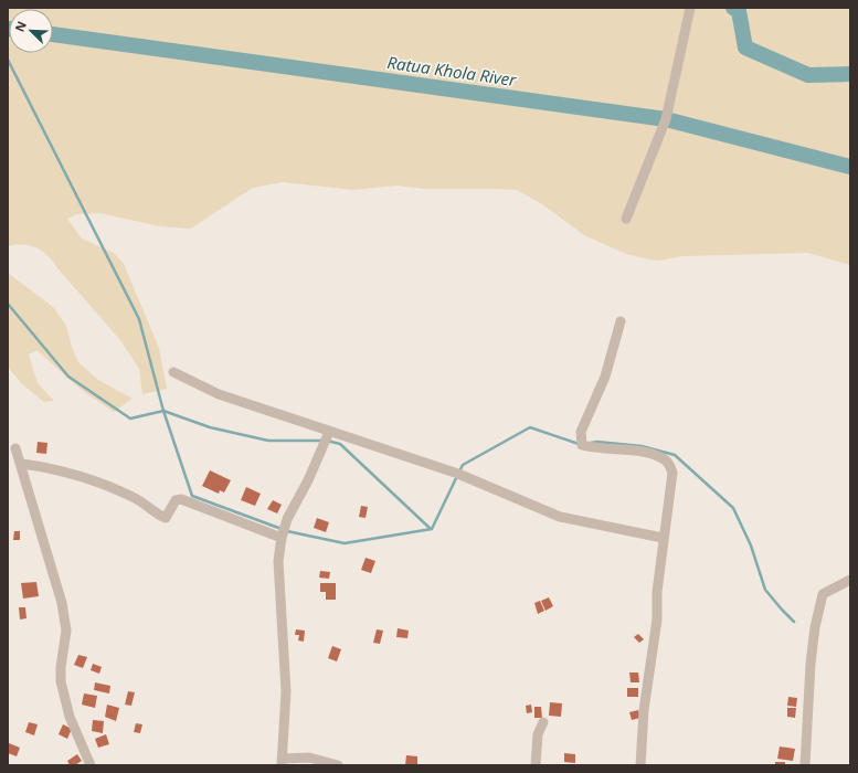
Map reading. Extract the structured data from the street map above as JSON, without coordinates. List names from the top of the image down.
{
  "water": ["Ratua Khola River"],
  "north": "top left"
}
